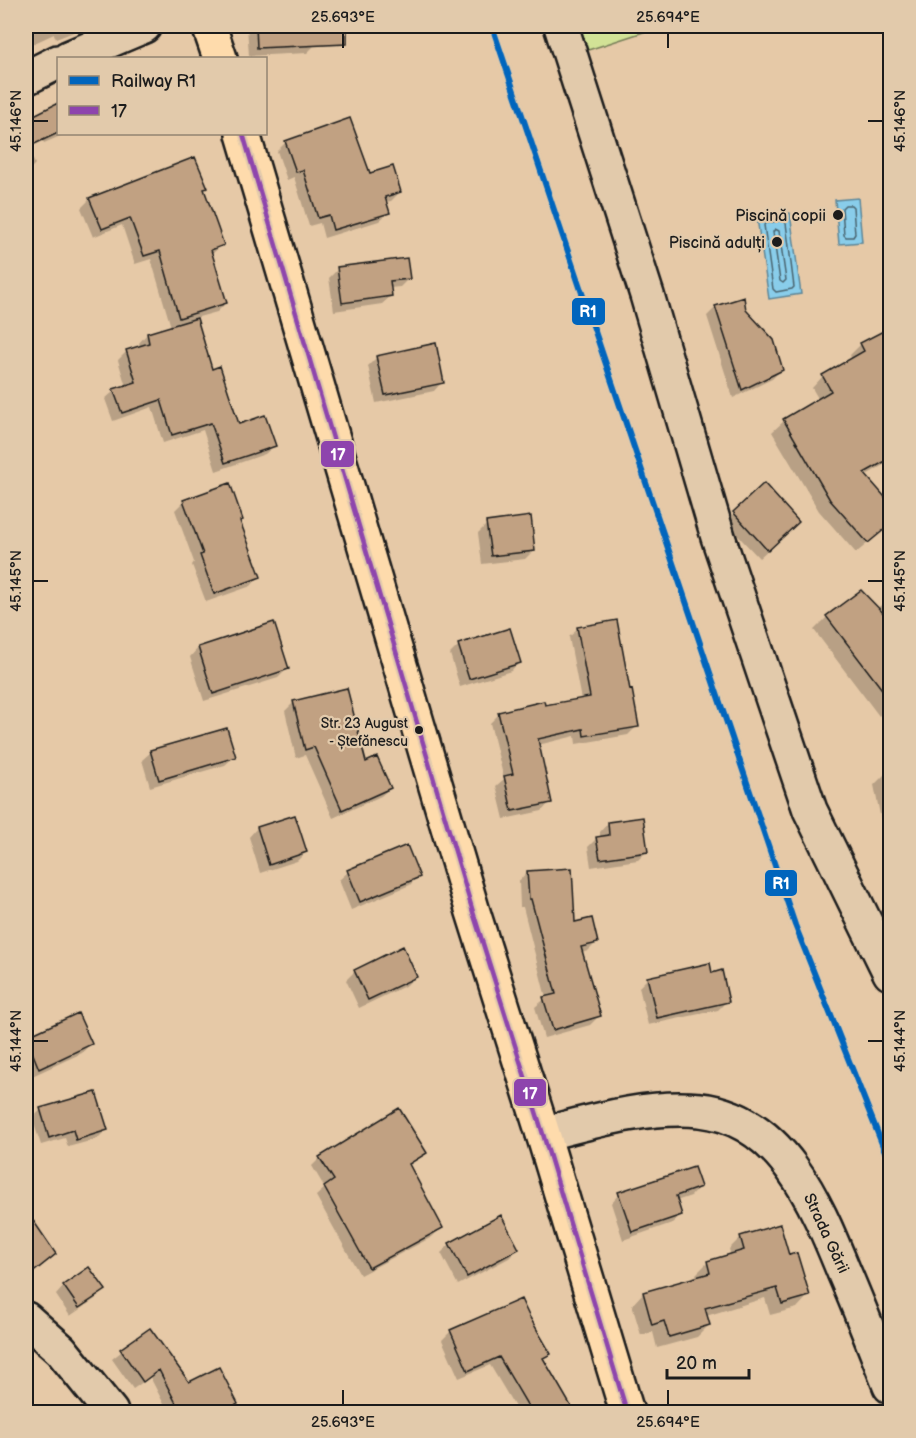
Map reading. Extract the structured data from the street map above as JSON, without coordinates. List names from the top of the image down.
{
  "streets": {
    "street": ["Strada Gării"]
  },
  "places": ["Piscină copii", "Piscină adulți", "Str. 23 August - Ștefănescu"],
  "lines": ["rail line R1", "transit line 17"],
  "legend": ["Railway R1", "17"],
  "scale_bar": "20 m",
  "coordinates": [
    "25.693°E",
    "25.694°E",
    "45.146°N",
    "45.145°N",
    "45.144°N"
  ]
}
